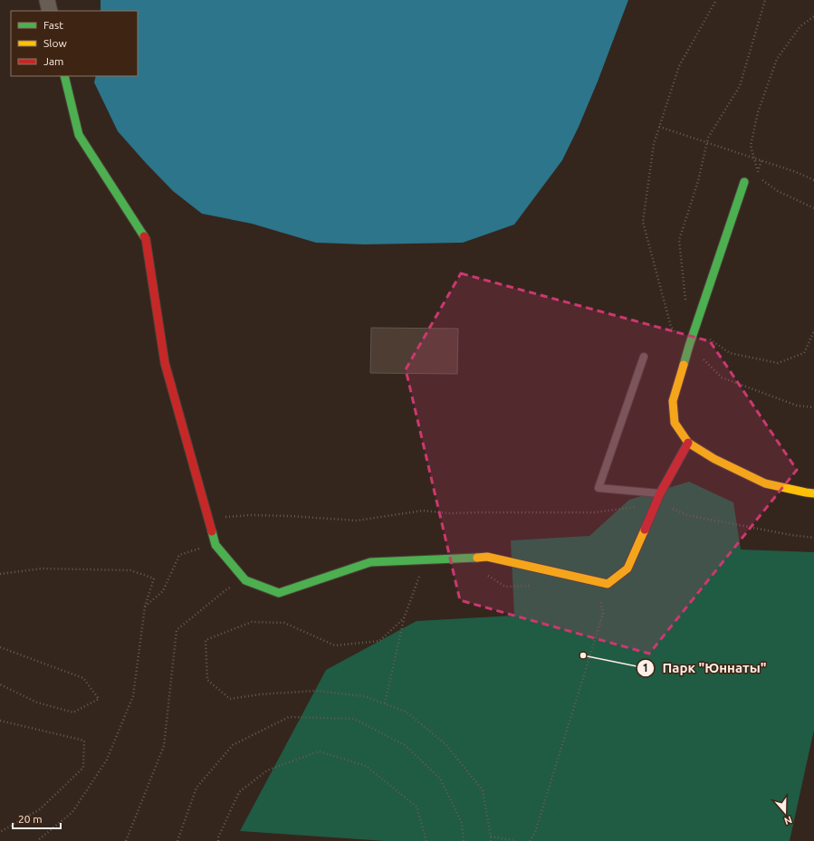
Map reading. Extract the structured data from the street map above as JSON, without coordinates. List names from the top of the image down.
{
  "places": ["Парк \"Юннаты\""],
  "legend": ["Fast", "Slow", "Jam"],
  "scale_bar": "20 m",
  "north": "bottom"
}
